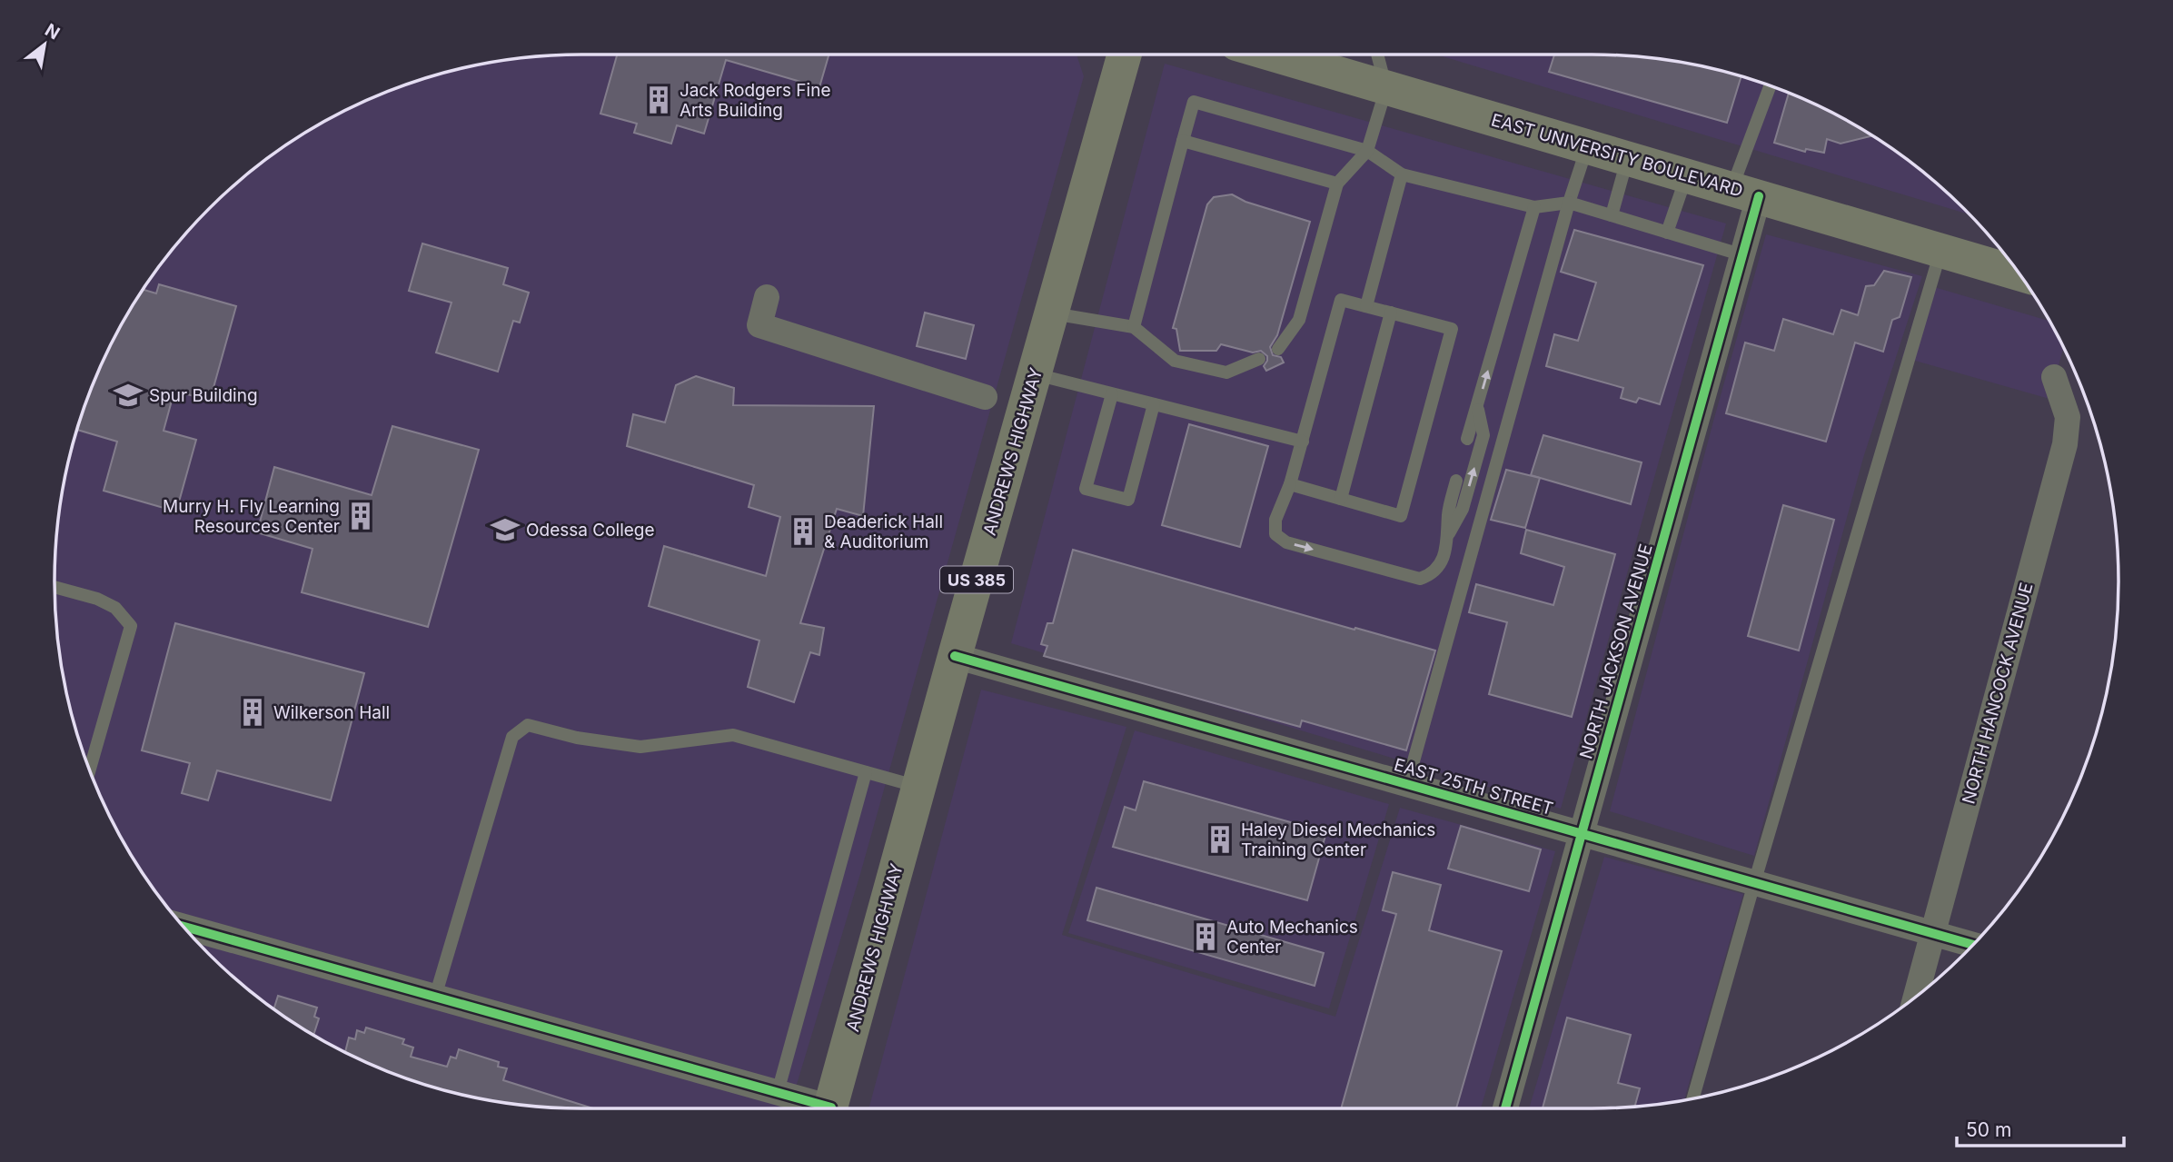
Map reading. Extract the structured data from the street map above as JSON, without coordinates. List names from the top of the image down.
{
  "streets": {
    "main road": ["EAST UNIVERSITY BOULEVARD", "ANDREWS HIGHWAY", "US 385"],
    "street": ["NORTH JACKSON AVENUE", "NORTH HANCOCK AVENUE", "EAST 25TH STREET"]
  },
  "crossings": [
    ["EAST UNIVERSITY BOULEVARD", "NORTH JACKSON AVENUE"],
    ["ANDREWS HIGHWAY", "EAST 25TH STREET"],
    ["NORTH JACKSON AVENUE", "EAST 25TH STREET"],
    ["NORTH HANCOCK AVENUE", "EAST 25TH STREET"]
  ],
  "places": {
    "building": [
      "Jack Rodgers Fine Arts Building",
      "Murry H. Fly Learning Resources Center",
      "Deaderick Hall & Auditorium",
      "Wilkerson Hall",
      "Haley Diesel Mechanics Training Center",
      "Auto Mechanics Center"
    ],
    "school or university": ["Spur Building", "Odessa College"]
  },
  "scale_bar": "50 m",
  "north": "top right"
}
